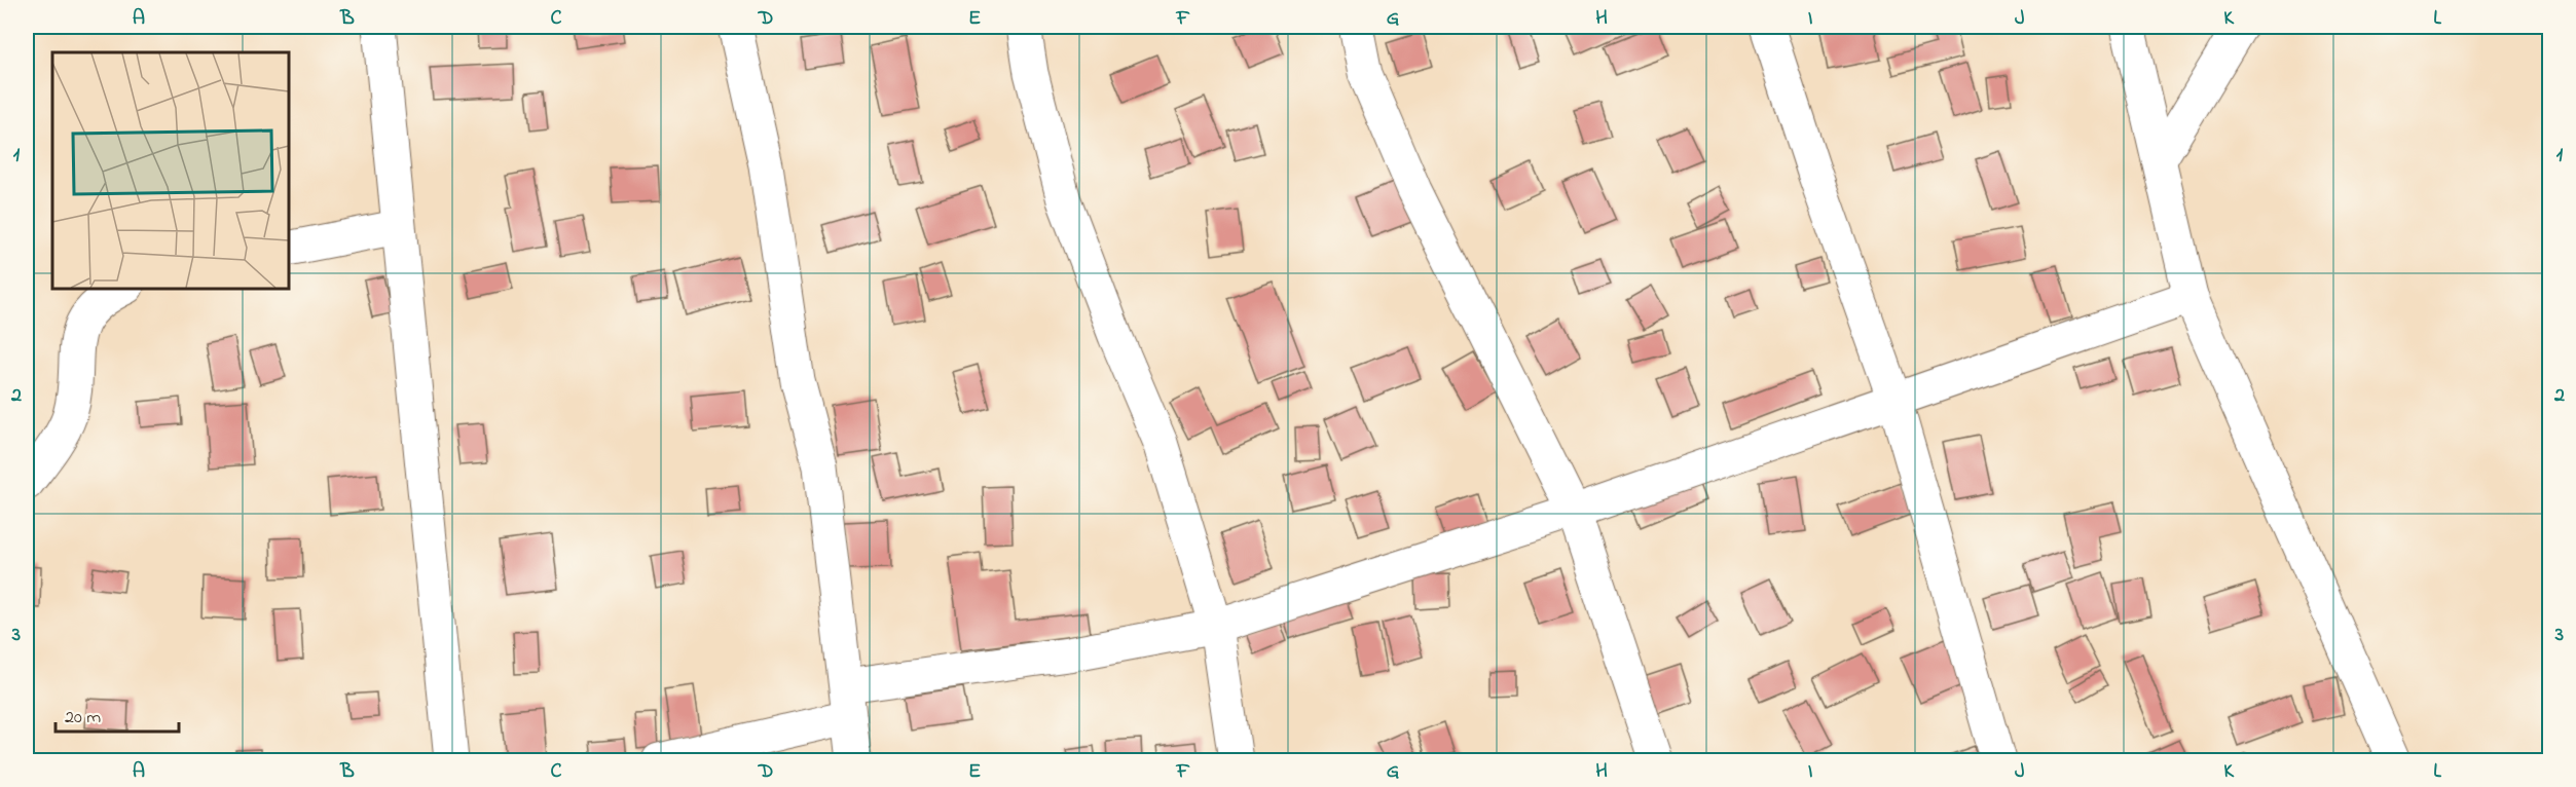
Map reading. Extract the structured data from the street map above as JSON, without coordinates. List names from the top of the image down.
{
  "scale_bar": "20 m",
  "grid": {
    "columns": [
      "A",
      "B",
      "C",
      "D",
      "E",
      "F",
      "G",
      "H",
      "I",
      "J",
      "K",
      "L"
    ],
    "rows": ["1", "2", "3"]
  }
}
